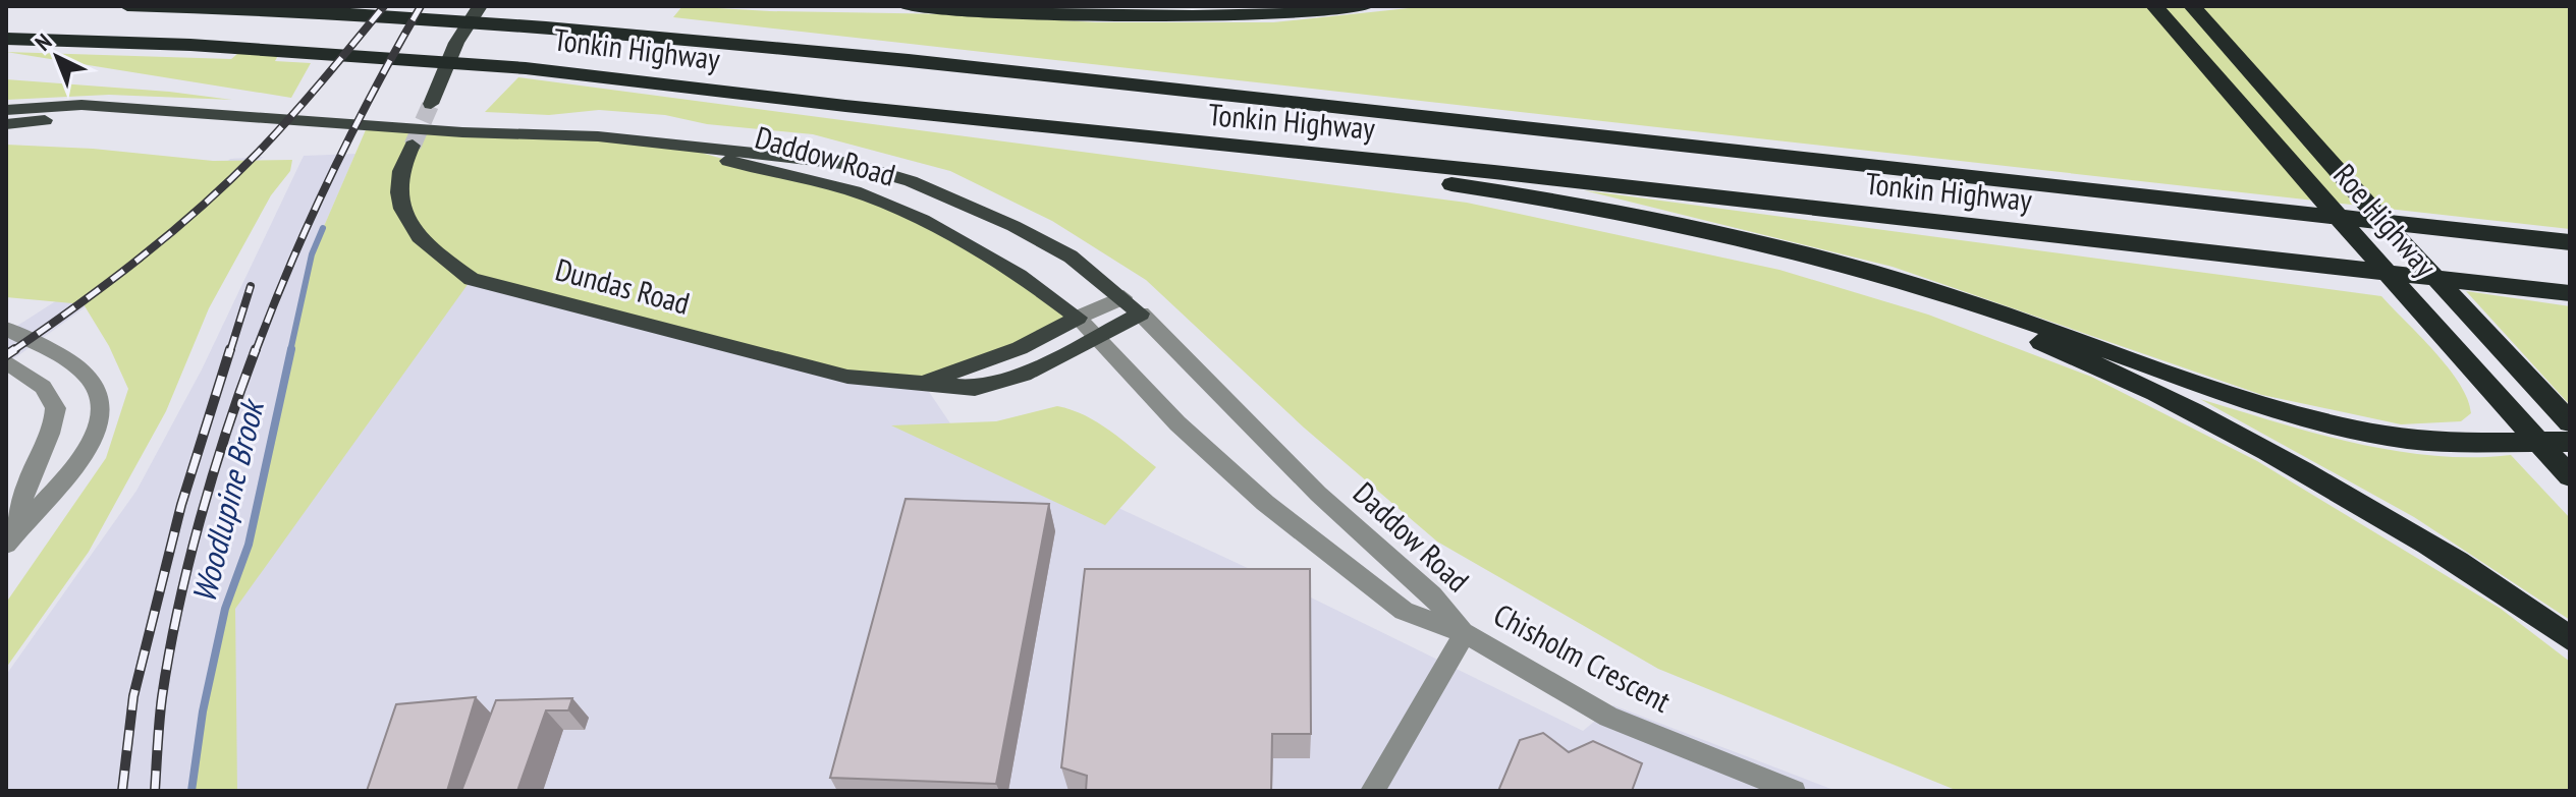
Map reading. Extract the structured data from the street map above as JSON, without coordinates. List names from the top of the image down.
{
  "streets": {
    "highway": ["Tonkin Highway", "Roe Highway"],
    "main road": ["Daddow Road", "Dundas Road"],
    "street": ["Chisholm Crescent"]
  },
  "crossings": [
    ["Daddow Road", "Dundas Road"],
    ["Daddow Road", "Chisholm Crescent"]
  ],
  "water": ["Woodlupine Brook"],
  "north": "top left"
}
